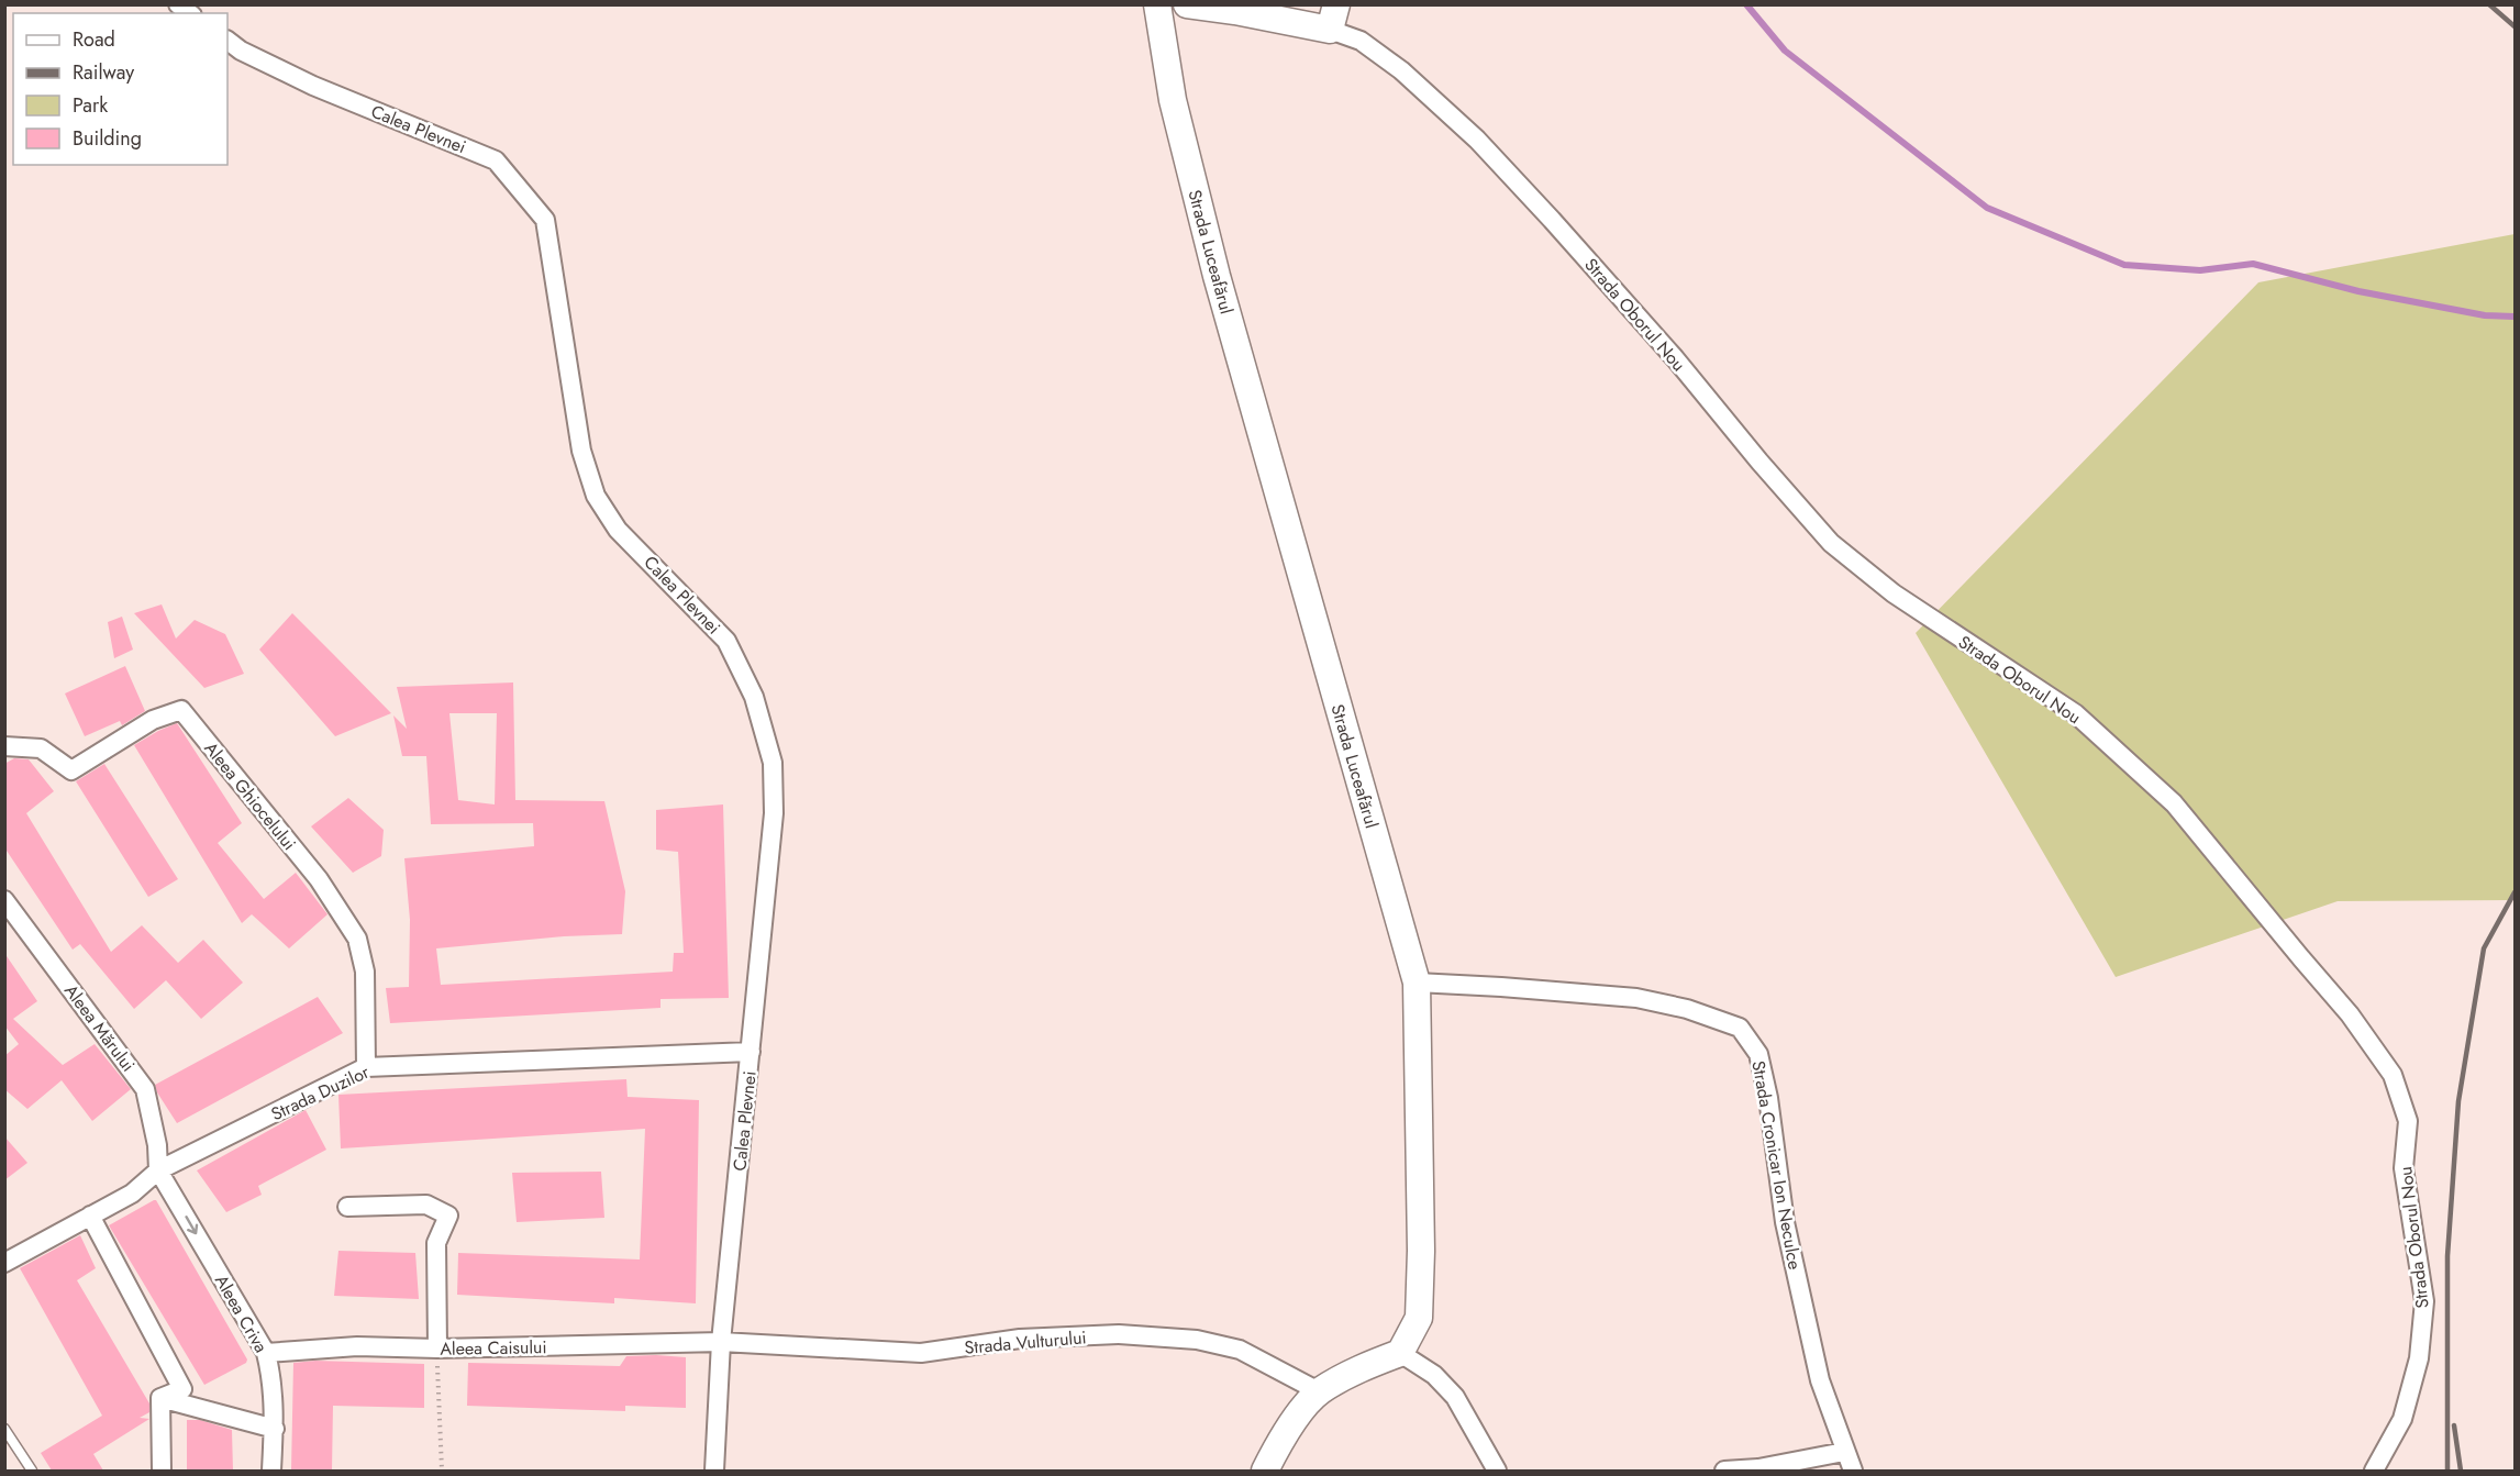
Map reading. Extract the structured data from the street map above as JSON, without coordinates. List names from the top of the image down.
{
  "streets": {
    "street": [
      "Calea Plevnei",
      "Strada Luceafărul",
      "Strada Oborul Nou",
      "Aleea Ghiocelului",
      "Aleea Mărului",
      "Strada Duzilor",
      "Strada Cronicar Ion Neculce",
      "Aleea Criva",
      "Strada Vulturului",
      "Aleea Caisului"
    ]
  },
  "crossings": [
    ["Calea Plevnei", "Strada Duzilor"],
    ["Calea Plevnei", "Strada Vulturului"],
    ["Calea Plevnei", "Aleea Caisului"],
    ["Strada Luceafărul", "Strada Cronicar Ion Neculce"],
    ["Aleea Ghiocelului", "Strada Duzilor"],
    ["Aleea Mărului", "Strada Duzilor"],
    ["Aleea Mărului", "Aleea Criva"],
    ["Strada Duzilor", "Aleea Criva"],
    ["Aleea Criva", "Aleea Caisului"],
    ["Strada Vulturului", "Aleea Caisului"]
  ],
  "one_way": ["Aleea Criva"],
  "legend": [
    "Road",
    "Railway",
    "Park",
    "Building"
  ]
}
